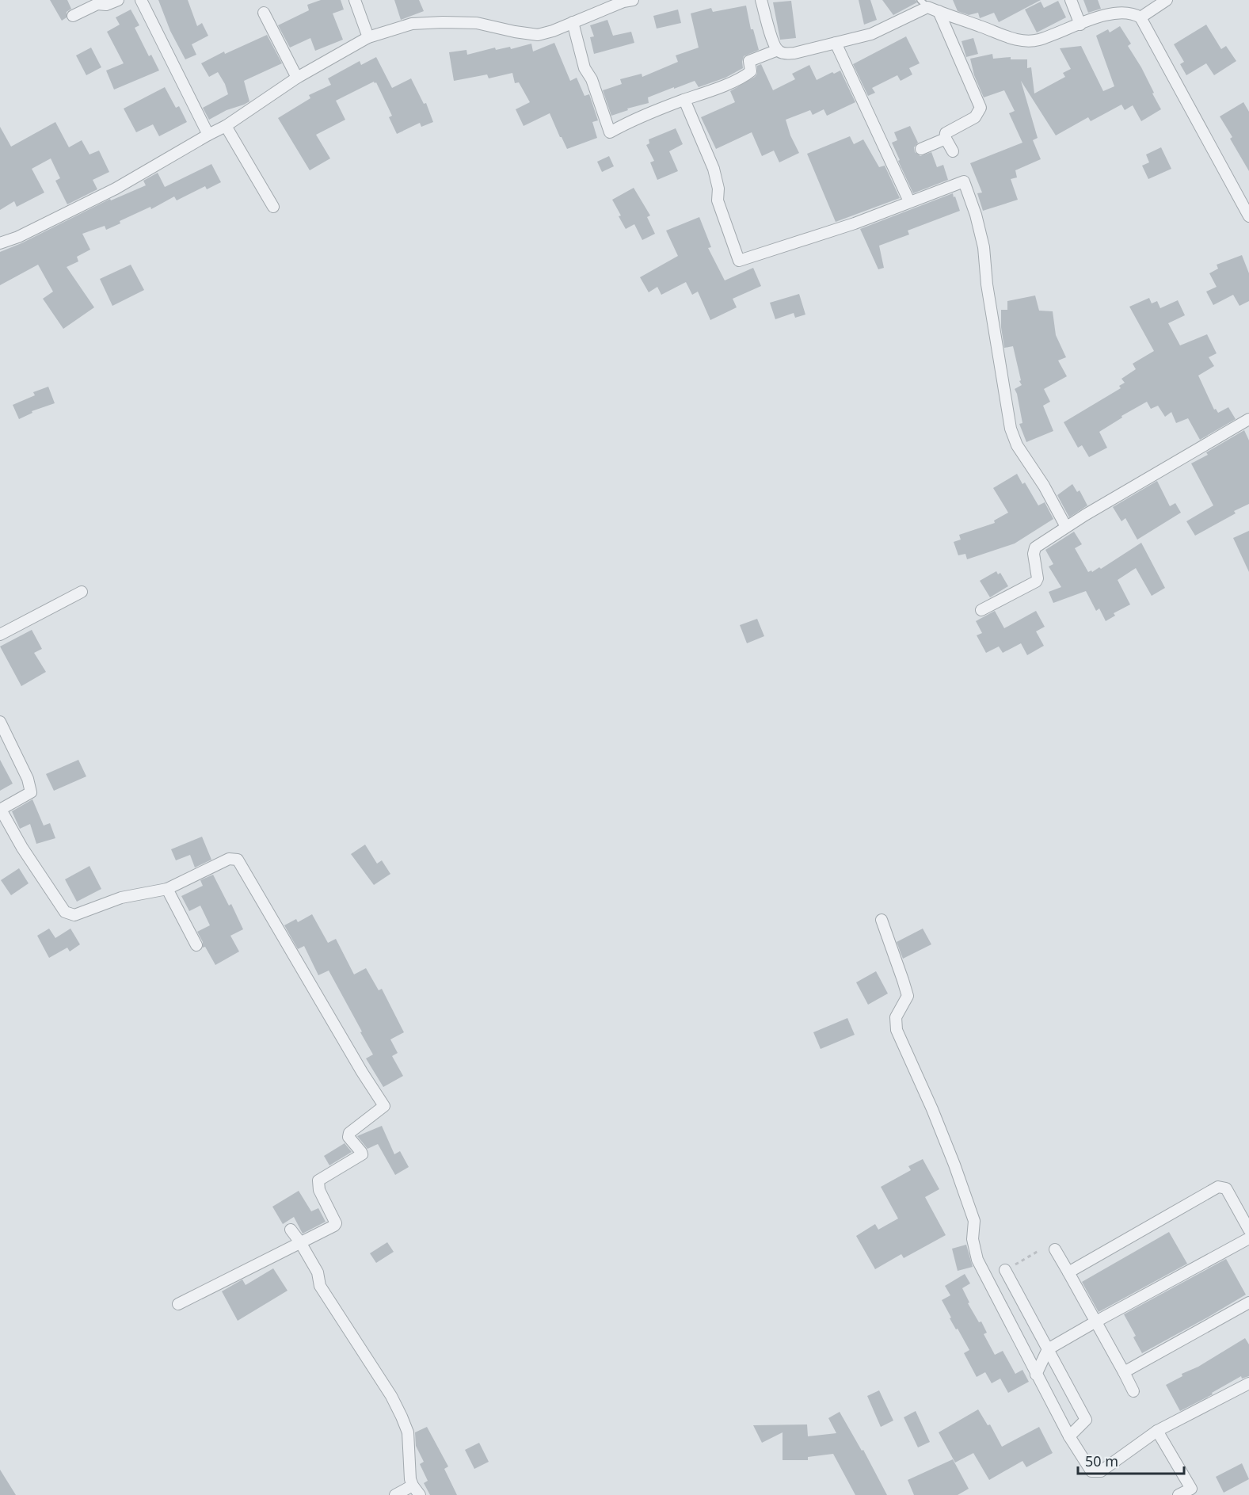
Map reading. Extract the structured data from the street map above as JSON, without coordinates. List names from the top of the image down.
{
  "scale_bar": "50 m"
}
